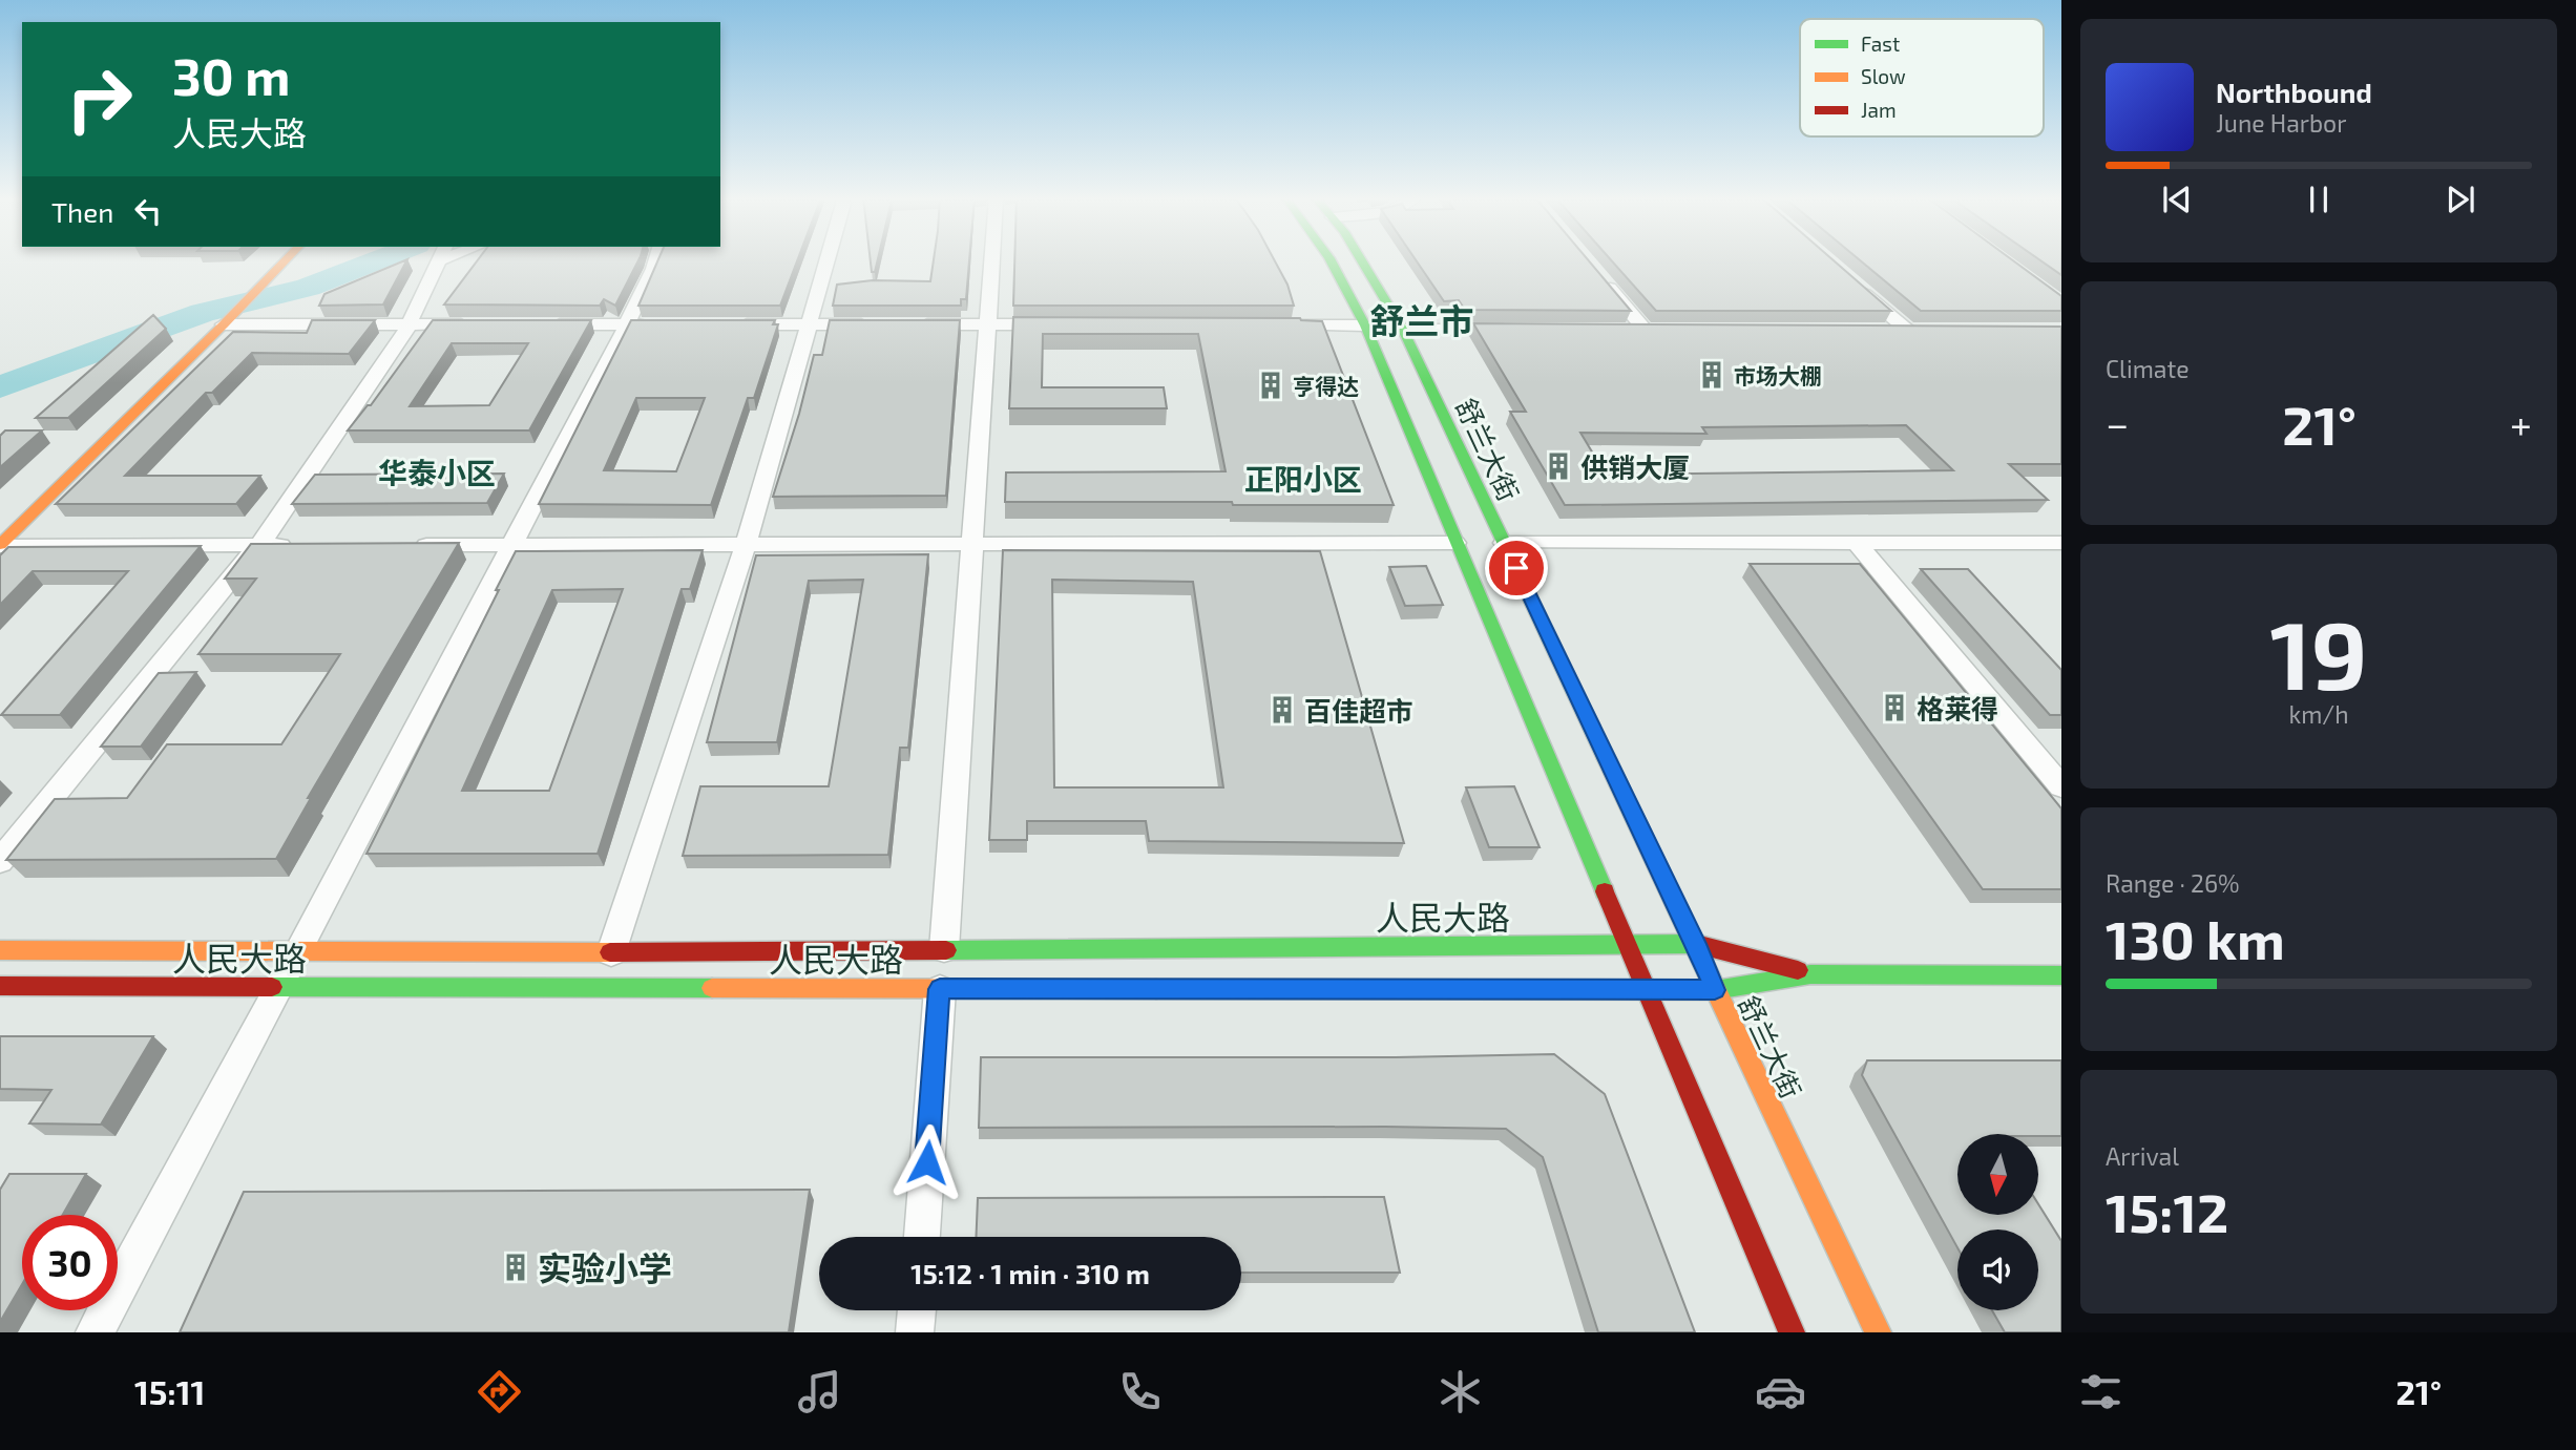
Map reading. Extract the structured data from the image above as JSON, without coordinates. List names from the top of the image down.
{
  "streets": {
    "main road": ["舒兰大街", "人民大路"]
  },
  "crossings": [
    ["舒兰大街", "人民大路"]
  ],
  "districts": ["舒兰市", "华泰小区", "正阳小区"],
  "places": {
    "building": [
      "市场大棚",
      "亨得达",
      "供销大厦",
      "格莱得",
      "百佳超市",
      "实验小学"
    ]
  },
  "legend": ["Fast", "Slow", "Jam"],
  "north": "bottom",
  "page": {
    "turn": ["30 m", "人民大路"],
    "song": ["Northbound", "June Harbor"],
    "then": "Then",
    "tile": [
      "Climate",
      ["19", "km/h"],
      ["Range · 26%", "130 km"],
      ["Arrival", "15:12"]
    ],
    "heat": ["−", "21°", "+"],
    "limit": "30",
    "trip": "15:12 · 1 min · 310 m",
    "tabs": ["15:11", "21°"]
  }
}
